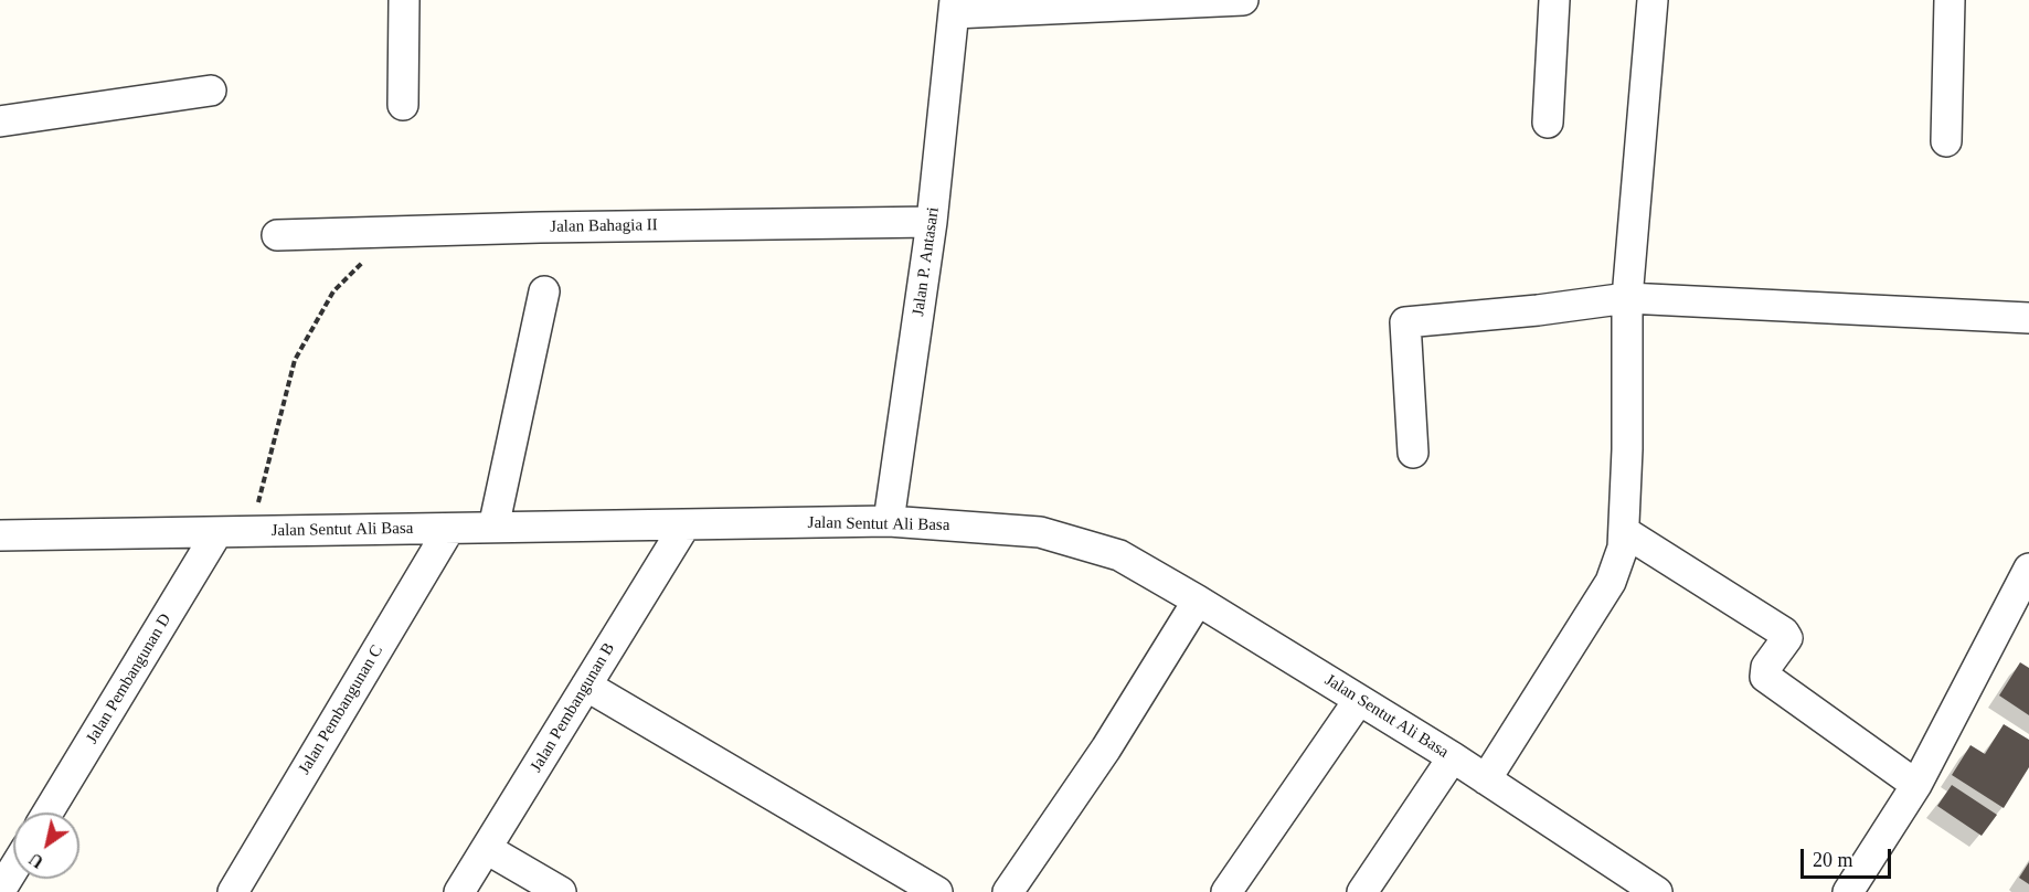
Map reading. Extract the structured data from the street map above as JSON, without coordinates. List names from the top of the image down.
{
  "streets": {
    "street": [
      "Jalan Bahagia II",
      "Jalan P. Antasari",
      "Jalan Sentut Ali Basa",
      "Jalan Pembangunan D",
      "Jalan Pembangunan B",
      "Jalan Pembangunan C"
    ]
  },
  "crossings": [
    ["Jalan Bahagia II", "Jalan P. Antasari"],
    ["Jalan P. Antasari", "Jalan Sentut Ali Basa"],
    ["Jalan Sentut Ali Basa", "Jalan Pembangunan D"],
    ["Jalan Sentut Ali Basa", "Jalan Pembangunan B"],
    ["Jalan Sentut Ali Basa", "Jalan Pembangunan C"]
  ],
  "scale_bar": "20 m",
  "north": "bottom left"
}
